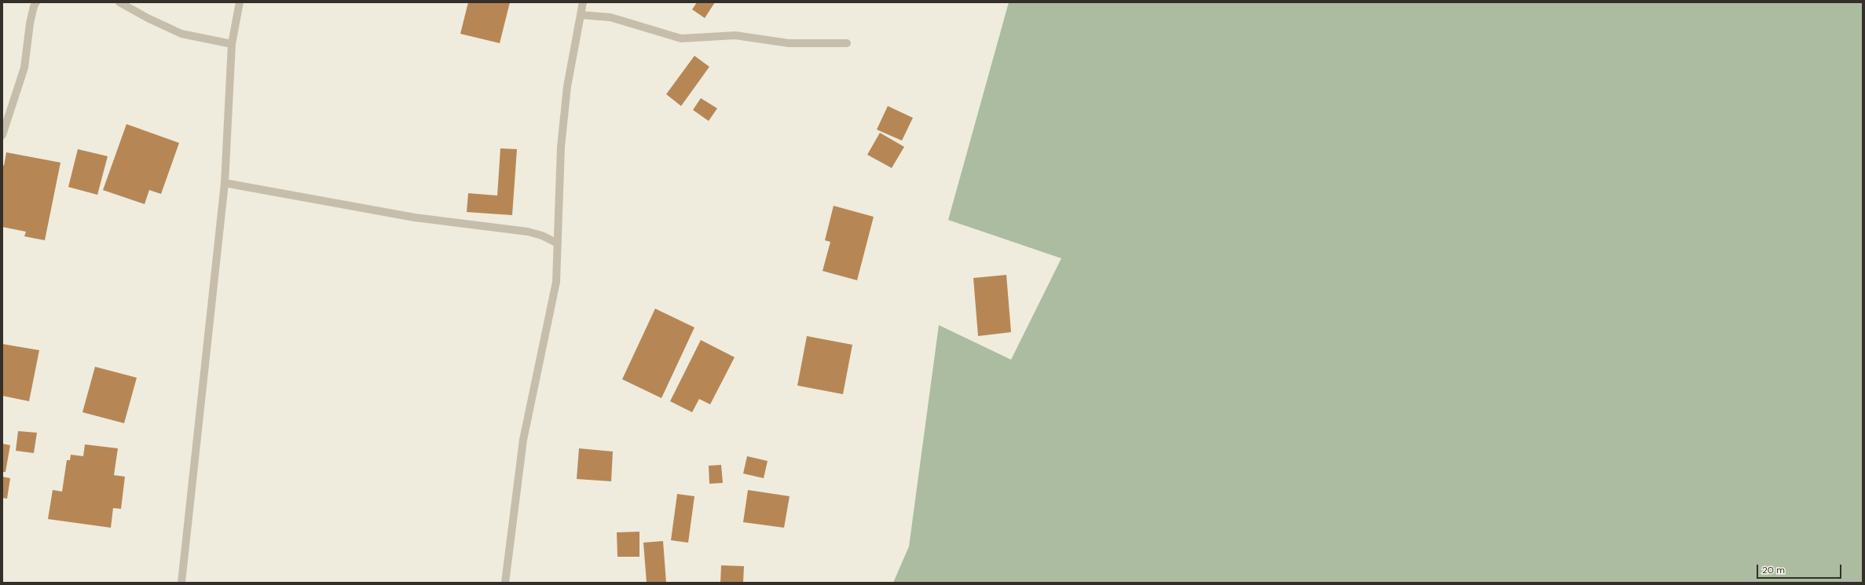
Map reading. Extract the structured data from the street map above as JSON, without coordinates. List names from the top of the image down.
{
  "scale_bar": "20 m"
}
